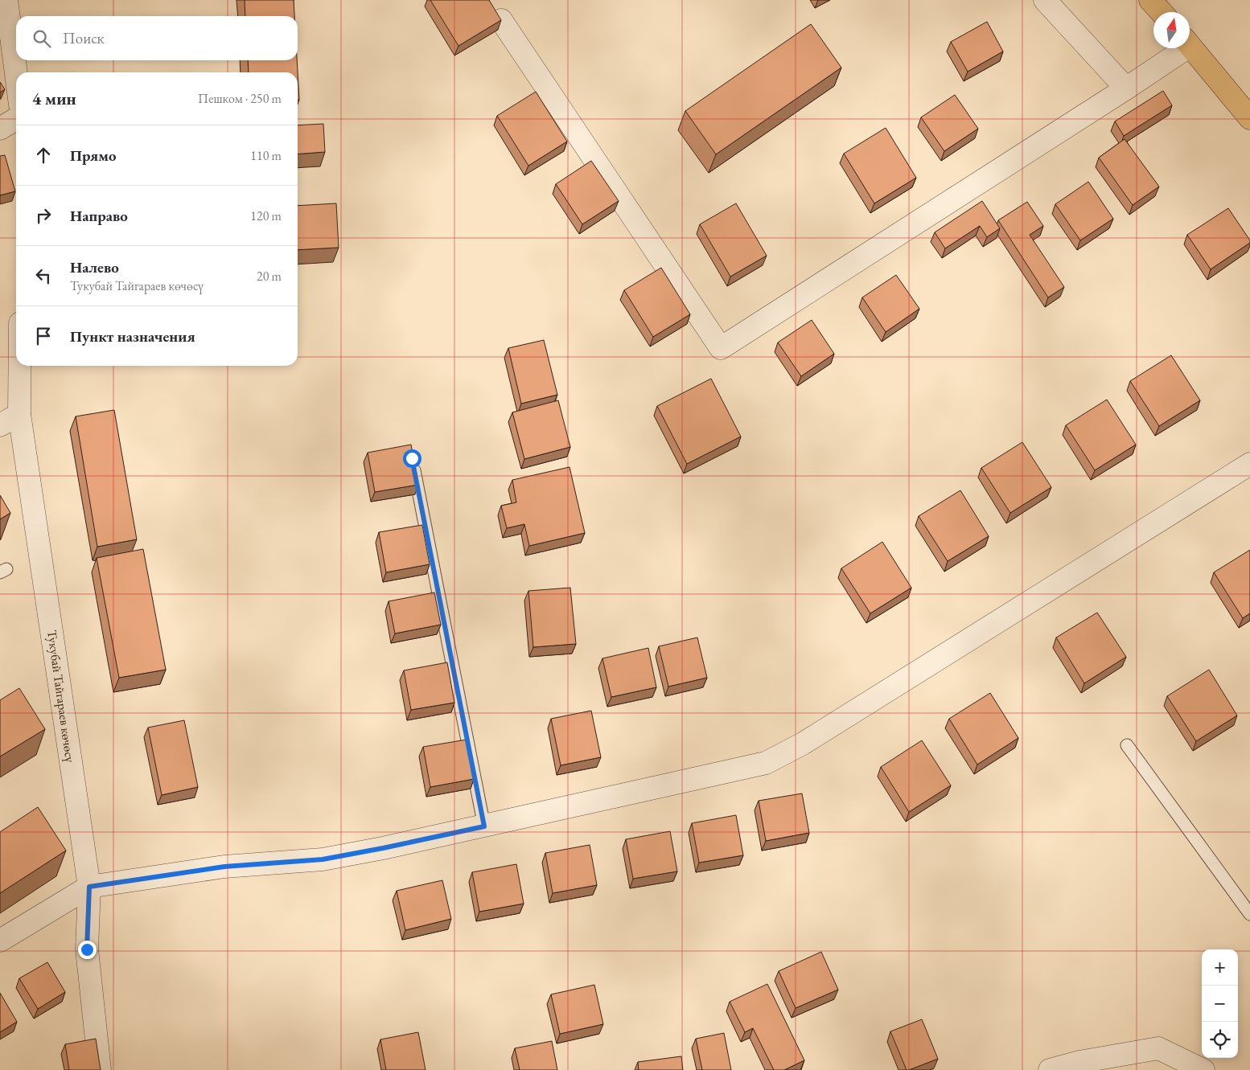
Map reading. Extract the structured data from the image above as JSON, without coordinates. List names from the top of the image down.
{
  "streets": {
    "street": ["Тукубай Тайгараев көчөсү"]
  },
  "north": "top",
  "page": {
    "search": "Поиск",
    "heading": ["4 мин", "Пешком · 250 m"],
    "list": [
      ["Прямо", "110 m"],
      ["Направо", "120 m"],
      ["Налево", "Тукубай Тайгараев көчөсү", "20 m"],
      "Пункт назначения"
    ],
    "map_buttons": ["+", "−"]
  }
}
